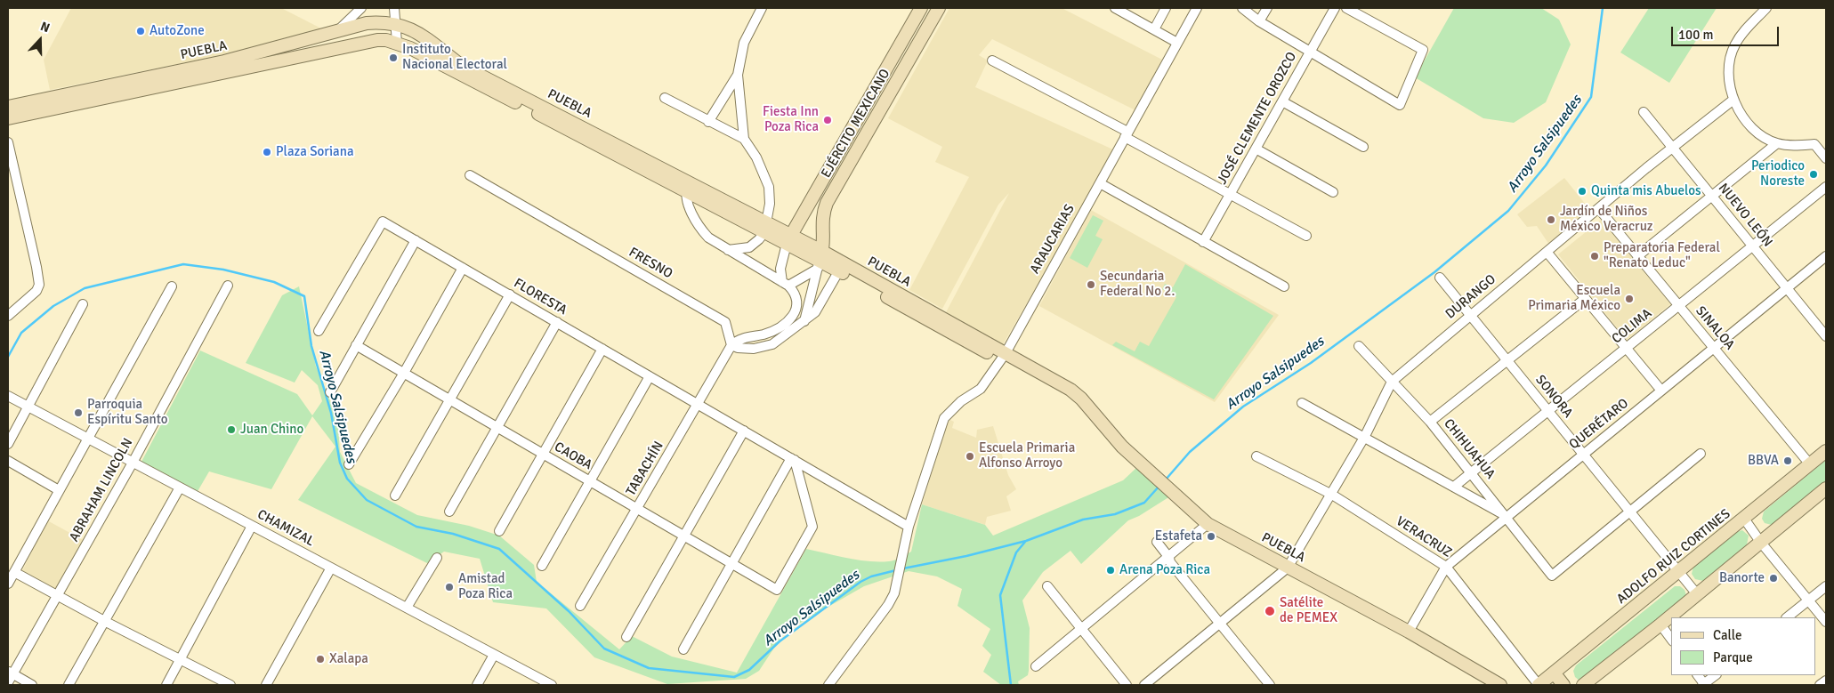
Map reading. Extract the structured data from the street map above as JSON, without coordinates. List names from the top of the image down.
{
  "streets": {
    "main road": ["PUEBLA", "EJÉRCITO MEXICANO", "ADOLFO RUIZ CORTINES"],
    "street": [
      "JOSÉ CLEMENTE OROZCO",
      "NUEVO LEÓN",
      "ARAUCARIAS",
      "FRESNO",
      "FLORESTA",
      "DURANGO",
      "COLIMA",
      "SINALOA",
      "SONORA",
      "QUERÉTARO",
      "CHIHUAHUA",
      "CAOBA",
      "TABACHÍN",
      "ABRAHAM LINCOLN",
      "CHAMIZAL",
      "VERACRUZ"
    ]
  },
  "crossings": [
    ["PUEBLA", "EJÉRCITO MEXICANO"],
    ["PUEBLA", "ARAUCARIAS"],
    ["PUEBLA", "DURANGO"],
    ["PUEBLA", "QUERÉTARO"],
    ["NUEVO LEÓN", "DURANGO"],
    ["NUEVO LEÓN", "COLIMA"],
    ["NUEVO LEÓN", "QUERÉTARO"],
    ["ARAUCARIAS", "FLORESTA"],
    ["FRESNO", "TABACHÍN"],
    ["FLORESTA", "CAOBA"],
    ["FLORESTA", "TABACHÍN"],
    ["DURANGO", "SINALOA"],
    ["DURANGO", "SONORA"],
    ["DURANGO", "CHIHUAHUA"],
    ["DURANGO", "VERACRUZ"],
    ["COLIMA", "SINALOA"],
    ["COLIMA", "SONORA"],
    ["COLIMA", "CHIHUAHUA"],
    ["SINALOA", "QUERÉTARO"],
    ["SINALOA", "ADOLFO RUIZ CORTINES"],
    ["SONORA", "QUERÉTARO"],
    ["SONORA", "CHIHUAHUA"],
    ["SONORA", "ADOLFO RUIZ CORTINES"],
    ["QUERÉTARO", "CHIHUAHUA"],
    ["QUERÉTARO", "VERACRUZ"],
    ["CAOBA", "TABACHÍN"],
    ["ABRAHAM LINCOLN", "CHAMIZAL"],
    ["VERACRUZ", "ADOLFO RUIZ CORTINES"]
  ],
  "water": ["Arroyo Salsipuedes"],
  "places": [
    "AutoZone",
    "Instituto Nacional Electoral",
    "Fiesta Inn Poza Rica",
    "Plaza Soriana",
    "Periodico Noreste",
    "Quinta mis Abuelos",
    "Jardín de Niños México Veracruz",
    "Preparatoria Federal \"Renato Leduc\"",
    "Secundaria Federal No 2.",
    "Escuela Primaria México",
    "Parroquia Espíritu Santo",
    "Juan Chino",
    "Escuela Primaria Alfonso Arroyo",
    "BBVA",
    "Estafeta",
    "Arena Poza Rica",
    "Banorte",
    "Amistad Poza Rica",
    "Satélite de PEMEX",
    "Xalapa"
  ],
  "legend": ["Calle", "Parque"],
  "scale_bar": "100 m",
  "north": "top"
}
